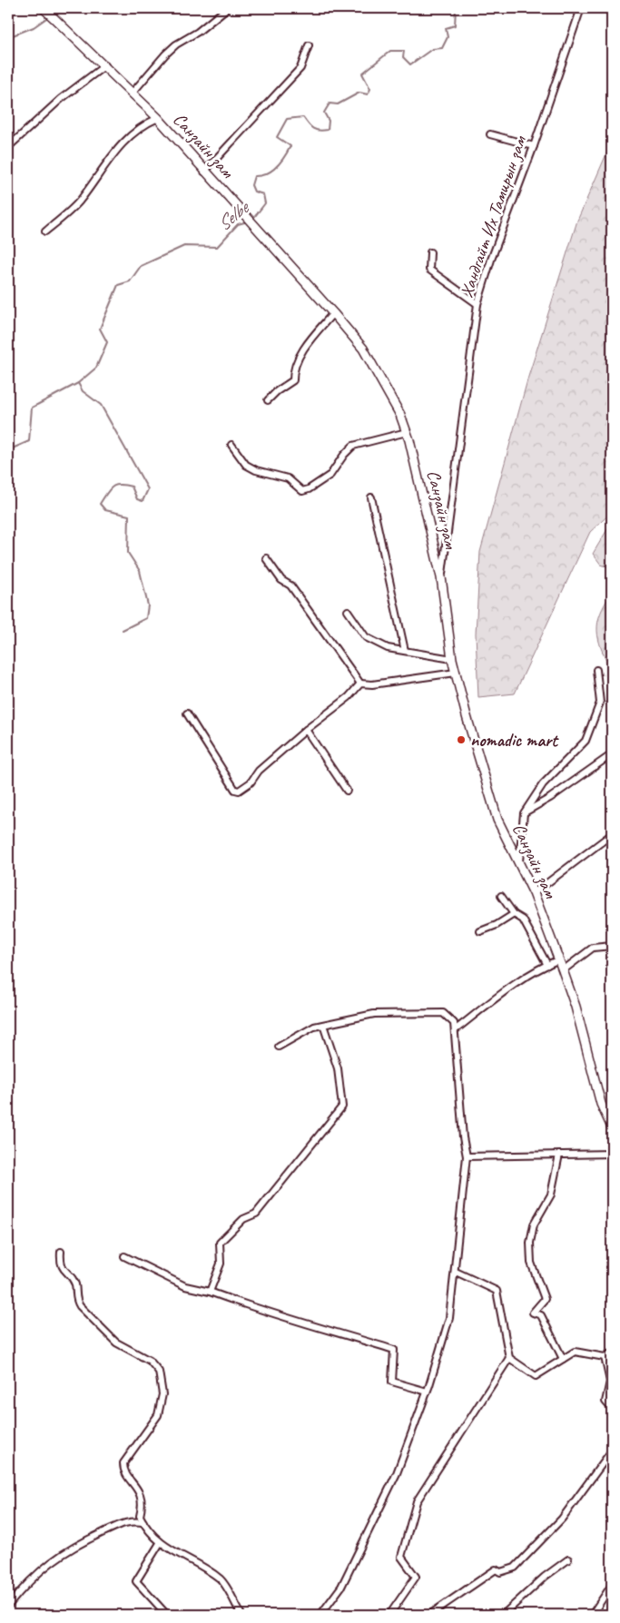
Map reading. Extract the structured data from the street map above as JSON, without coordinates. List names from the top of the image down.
{
  "streets": {
    "main road": ["Санзайн зам"],
    "street": ["Хандгайт Их Тамирын зам"]
  },
  "crossings": [
    ["Санзайн зам", "Хандгайт Их Тамирын зам"]
  ],
  "water": ["Selbe"],
  "places": ["nomadic mart"]
}
